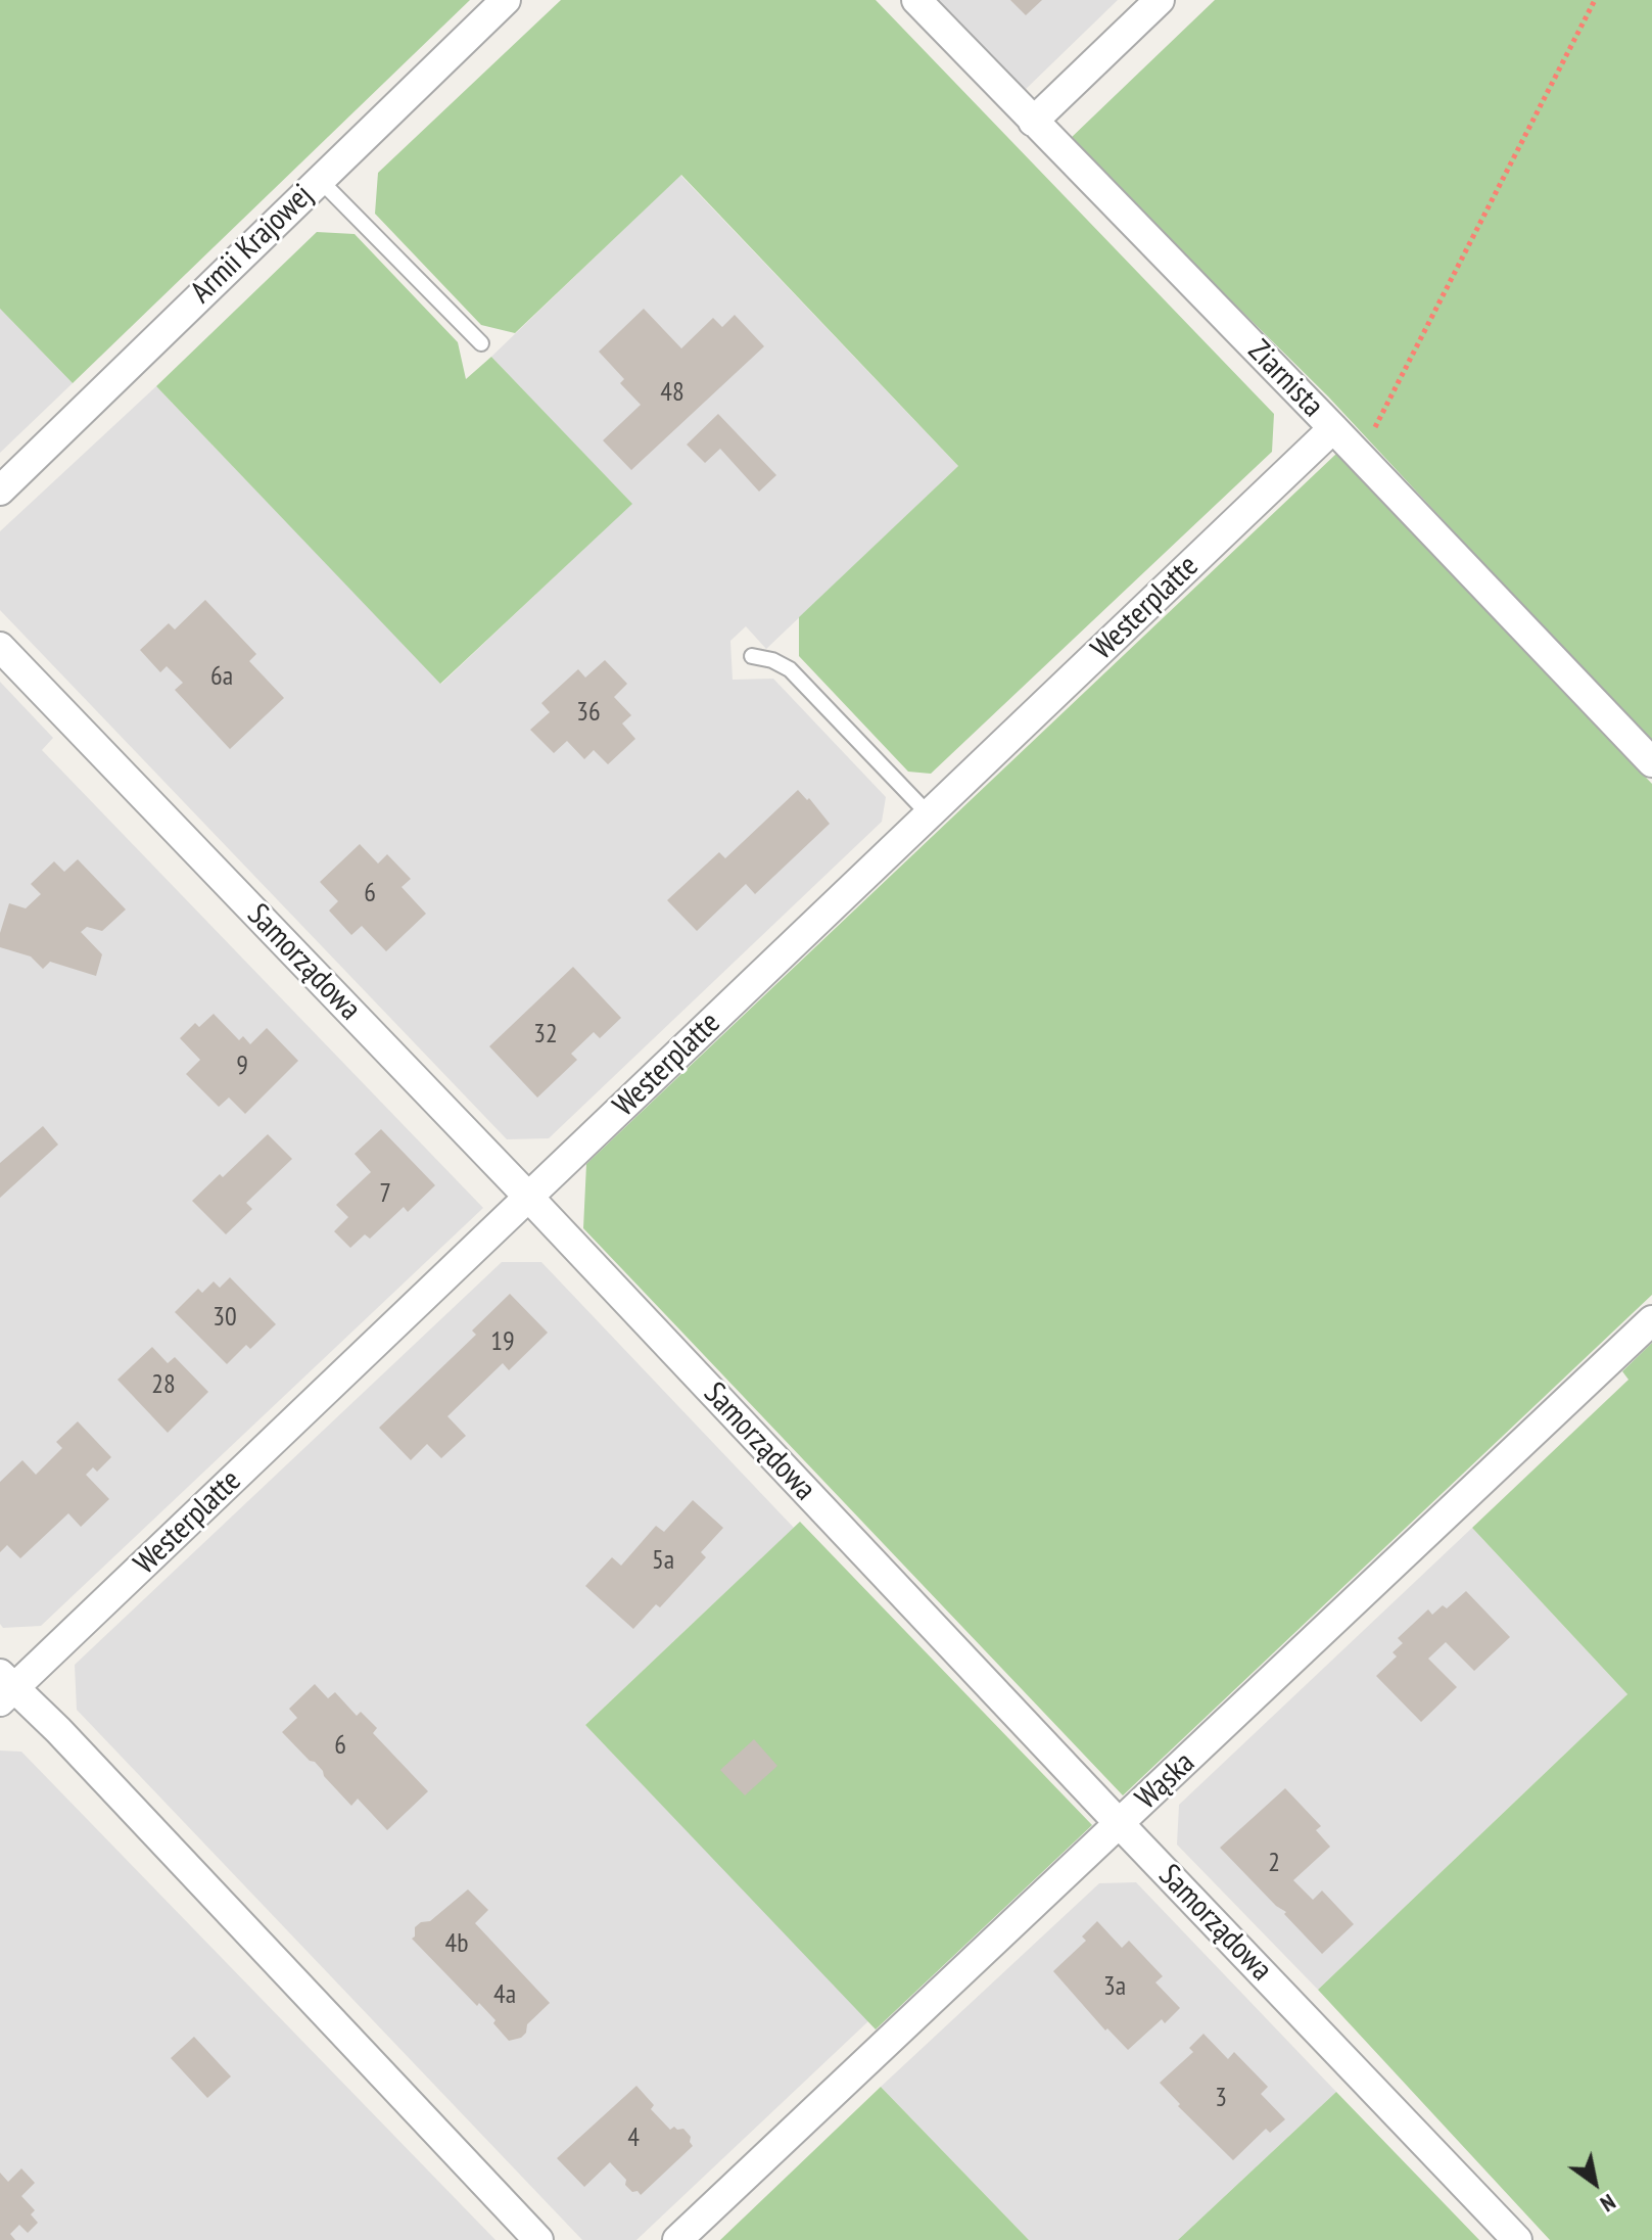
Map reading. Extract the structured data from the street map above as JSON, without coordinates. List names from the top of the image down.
{
  "streets": {
    "street": [
      "Armii Krajowej",
      "Ziarnista",
      "Westerplatte",
      "Samorządowa",
      "Wąska"
    ]
  },
  "crossings": [
    ["Ziarnista", "Westerplatte"],
    ["Westerplatte", "Samorządowa"],
    ["Samorządowa", "Wąska"]
  ],
  "house_numbers": [
    "48",
    "6a",
    "36",
    "6",
    "32",
    "9",
    "7",
    "30",
    "19",
    "28",
    "5a",
    "6",
    "2",
    "4b",
    "3a",
    "4a",
    "3",
    "4"
  ],
  "north": "bottom right"
}
